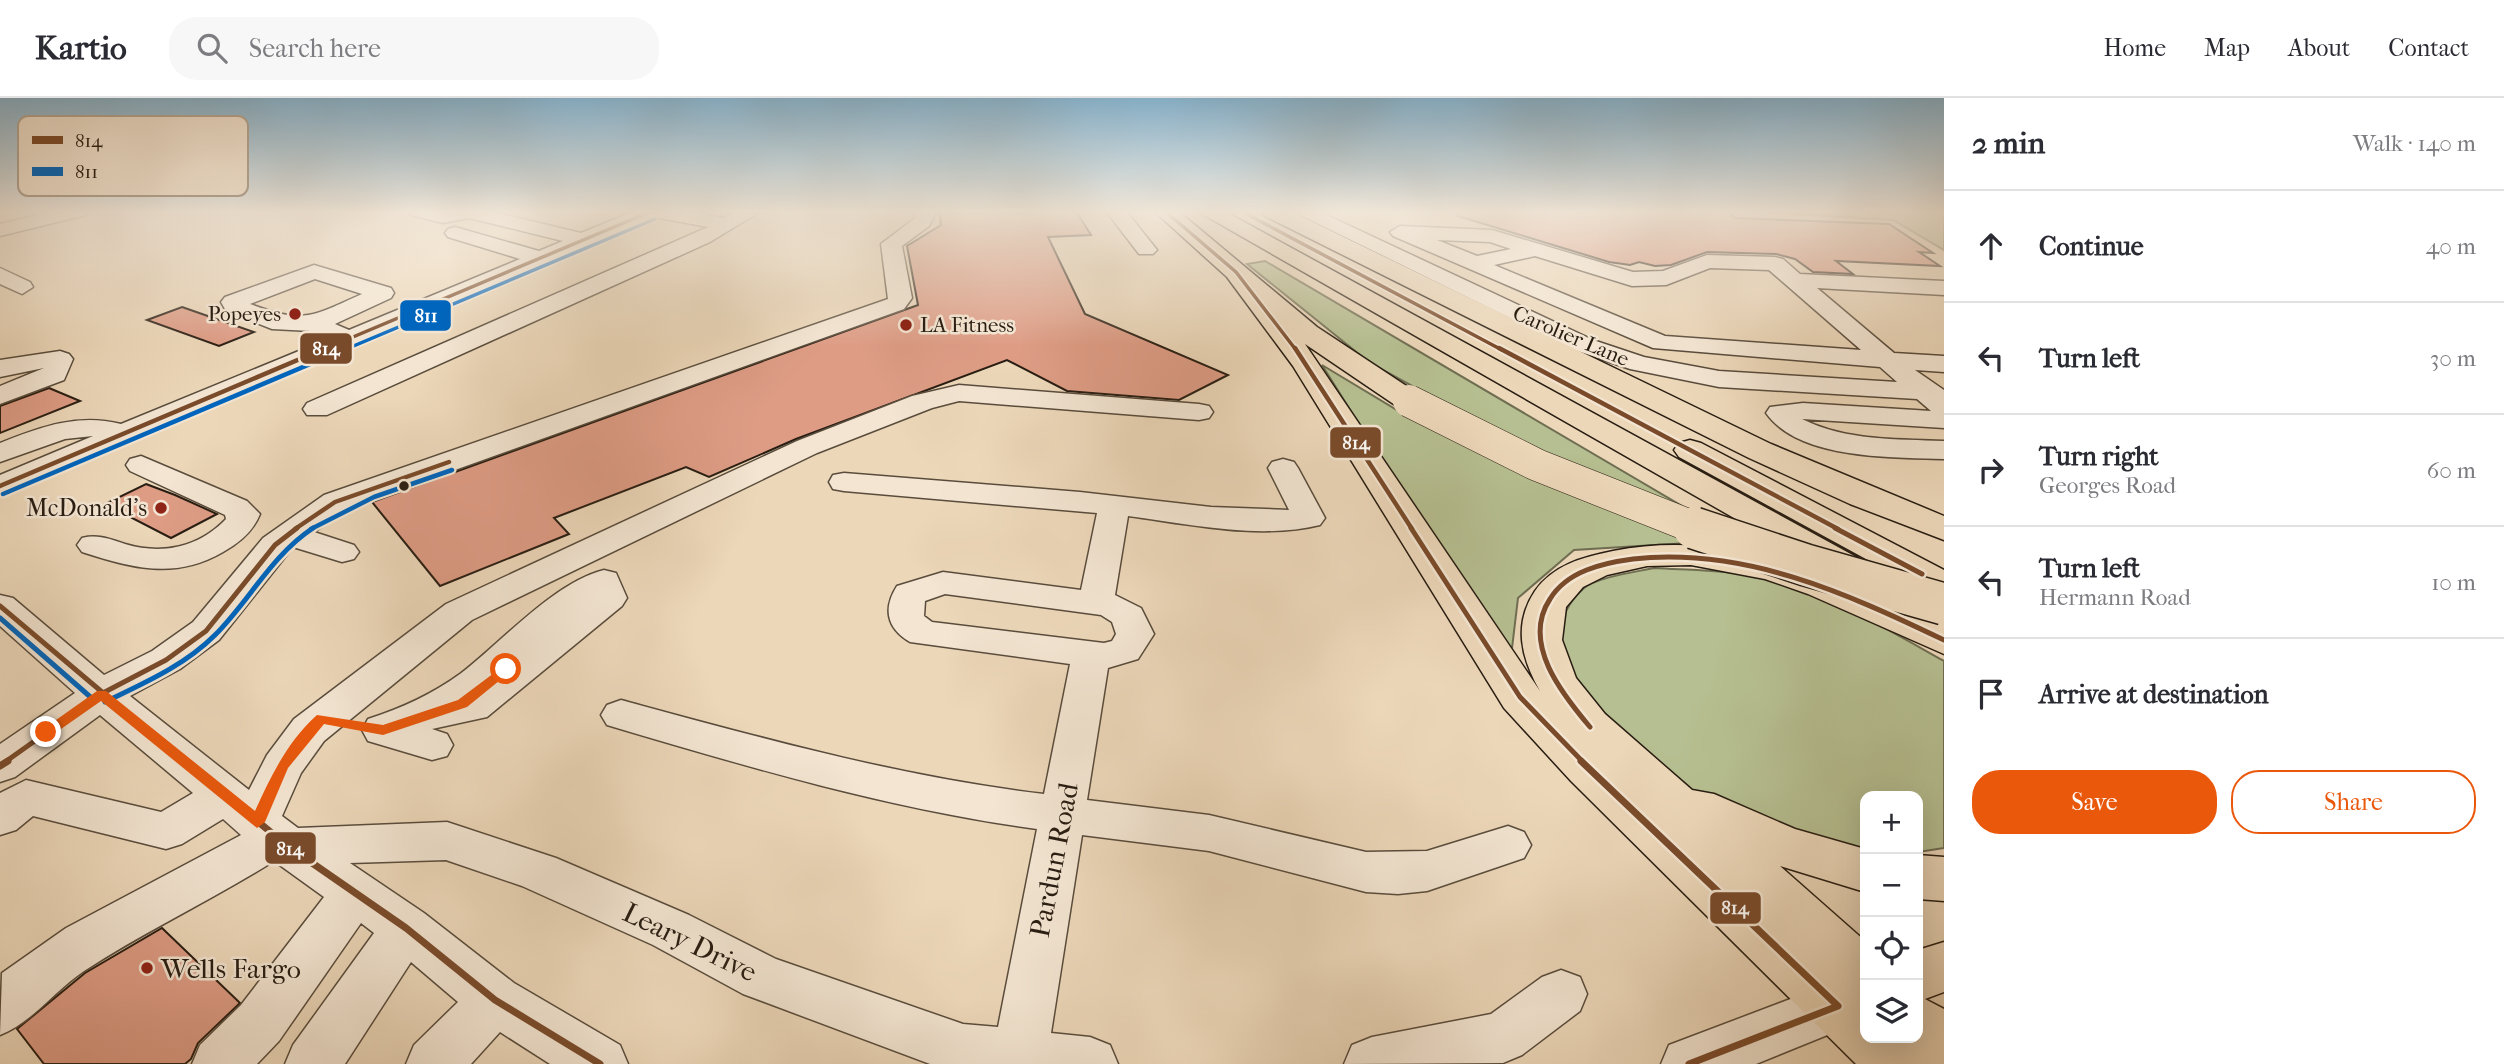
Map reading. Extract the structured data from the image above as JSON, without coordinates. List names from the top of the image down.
{
  "streets": {
    "street": ["Carolier Lane", "Pardun Road", "Leary Drive"]
  },
  "crossings": [
    ["Pardun Road", "Leary Drive"]
  ],
  "places": [
    "Popeyes",
    "LA Fitness",
    "McDonald's",
    "Wells Fargo"
  ],
  "lines": ["transit line 814", "transit line 811"],
  "legend": ["814", "811"],
  "page": {
    "header": "Kartio",
    "search": "Search here",
    "nav": [
      "Home",
      "Map",
      "About",
      "Contact"
    ],
    "heading": ["2 min", "Walk · 140 m"],
    "list": [
      ["Continue", "40 m"],
      ["Turn left", "30 m"],
      ["Turn right", "Georges Road", "60 m"],
      ["Turn left", "Hermann Road", "10 m"],
      "Arrive at destination"
    ],
    "buttons": ["Save", "Share"],
    "map_buttons": ["+", "−"]
  }
}
